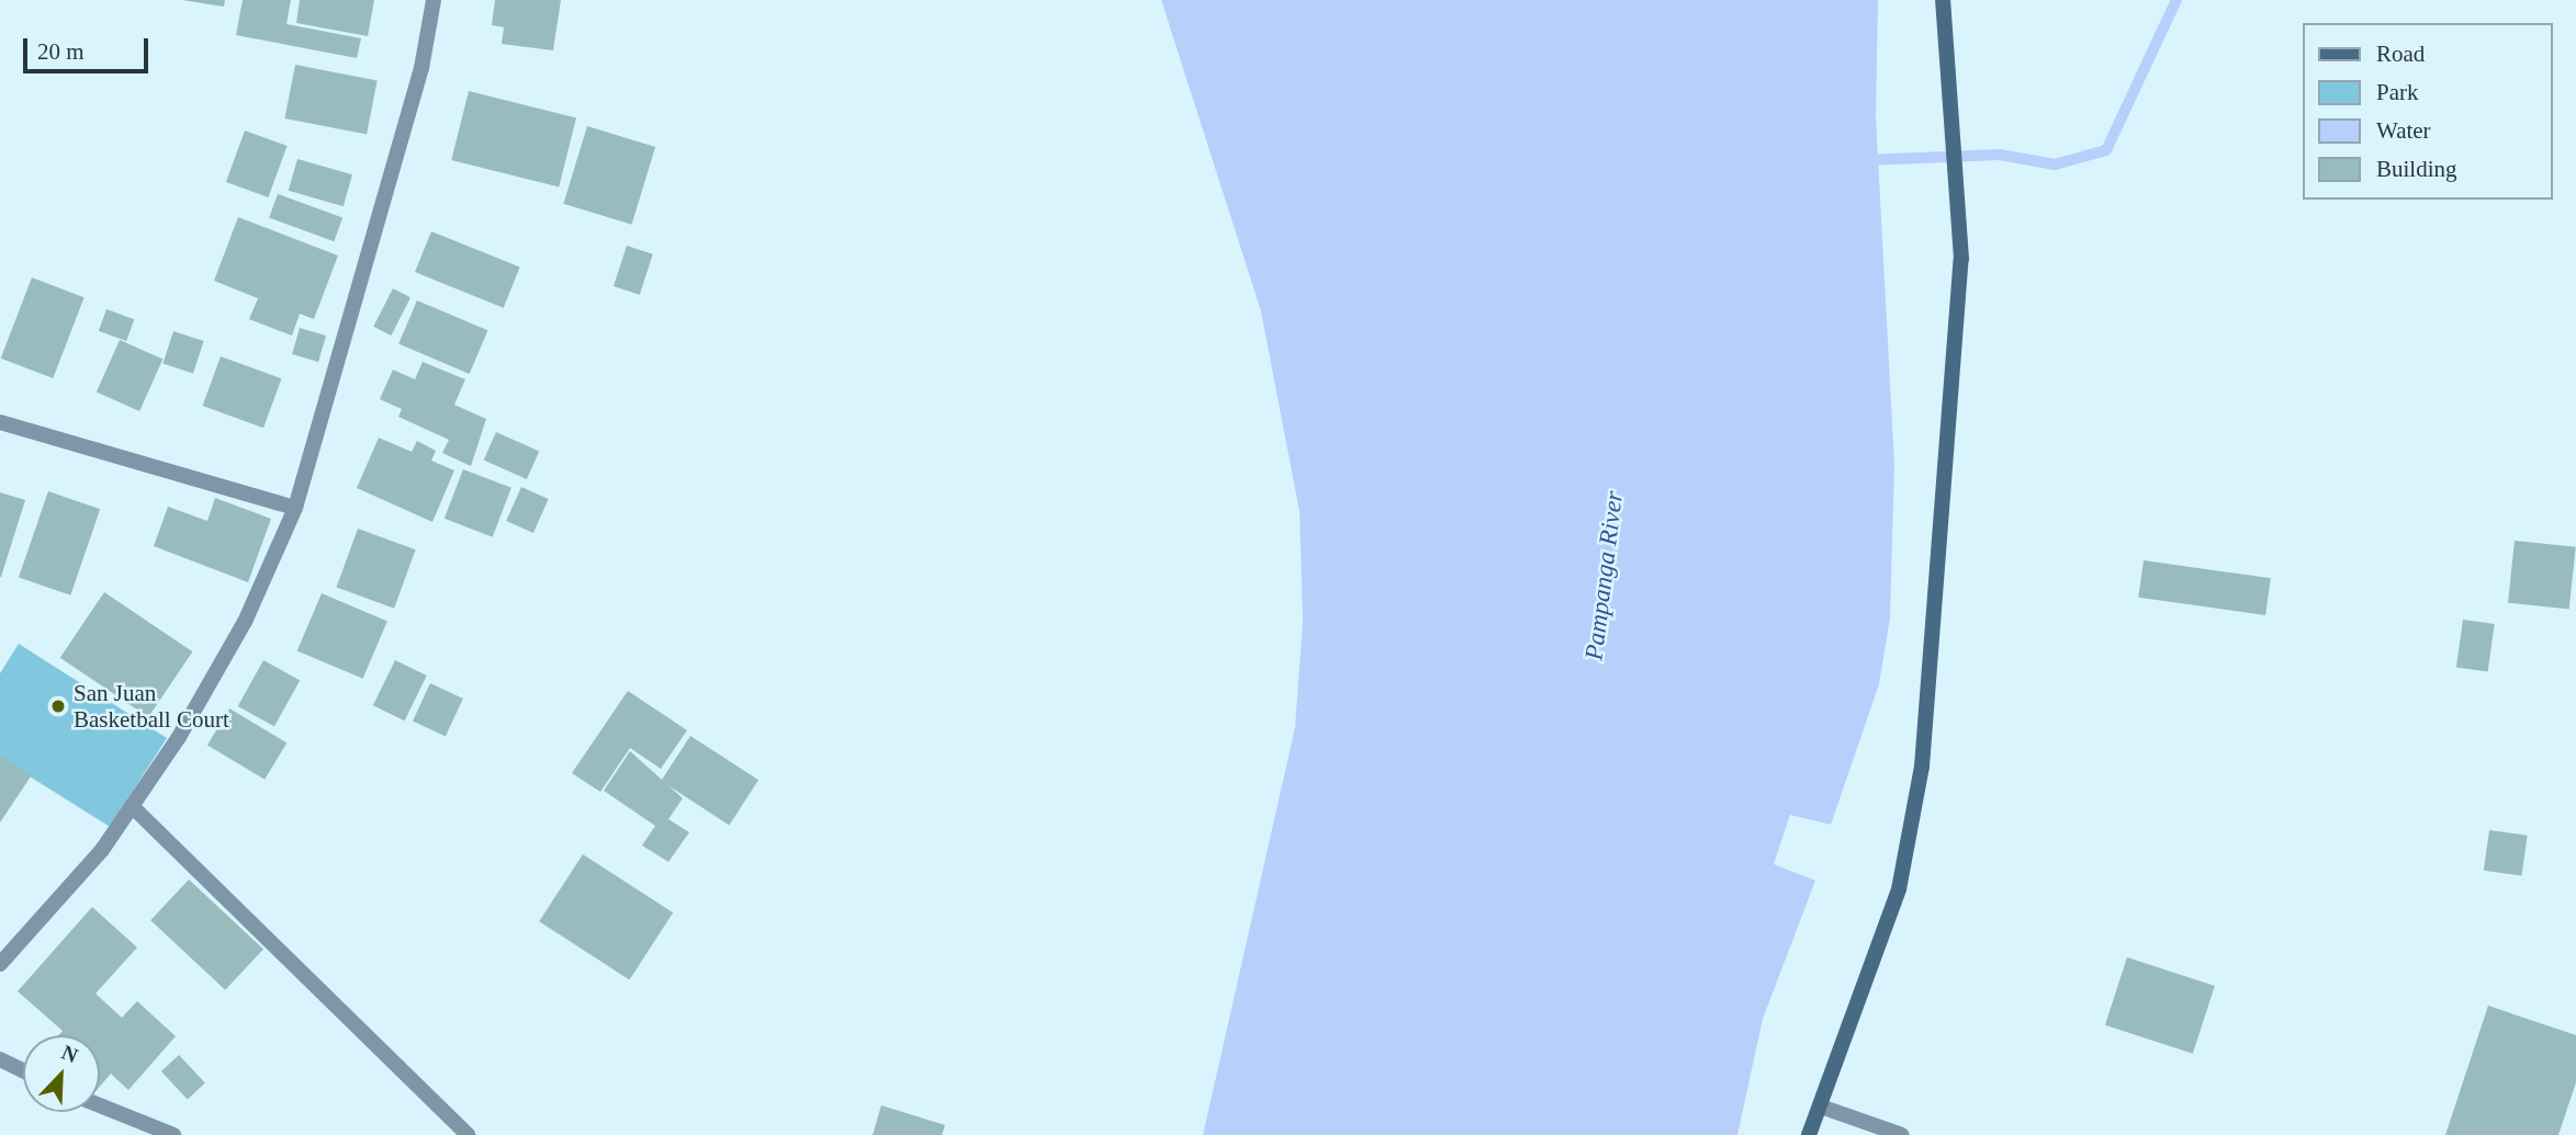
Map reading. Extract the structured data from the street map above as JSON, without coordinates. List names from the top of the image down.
{
  "water": ["Pampanga River"],
  "places": ["San Juan Basketball Court"],
  "legend": [
    "Road",
    "Park",
    "Water",
    "Building"
  ],
  "scale_bar": "20 m",
  "north": "top right"
}
